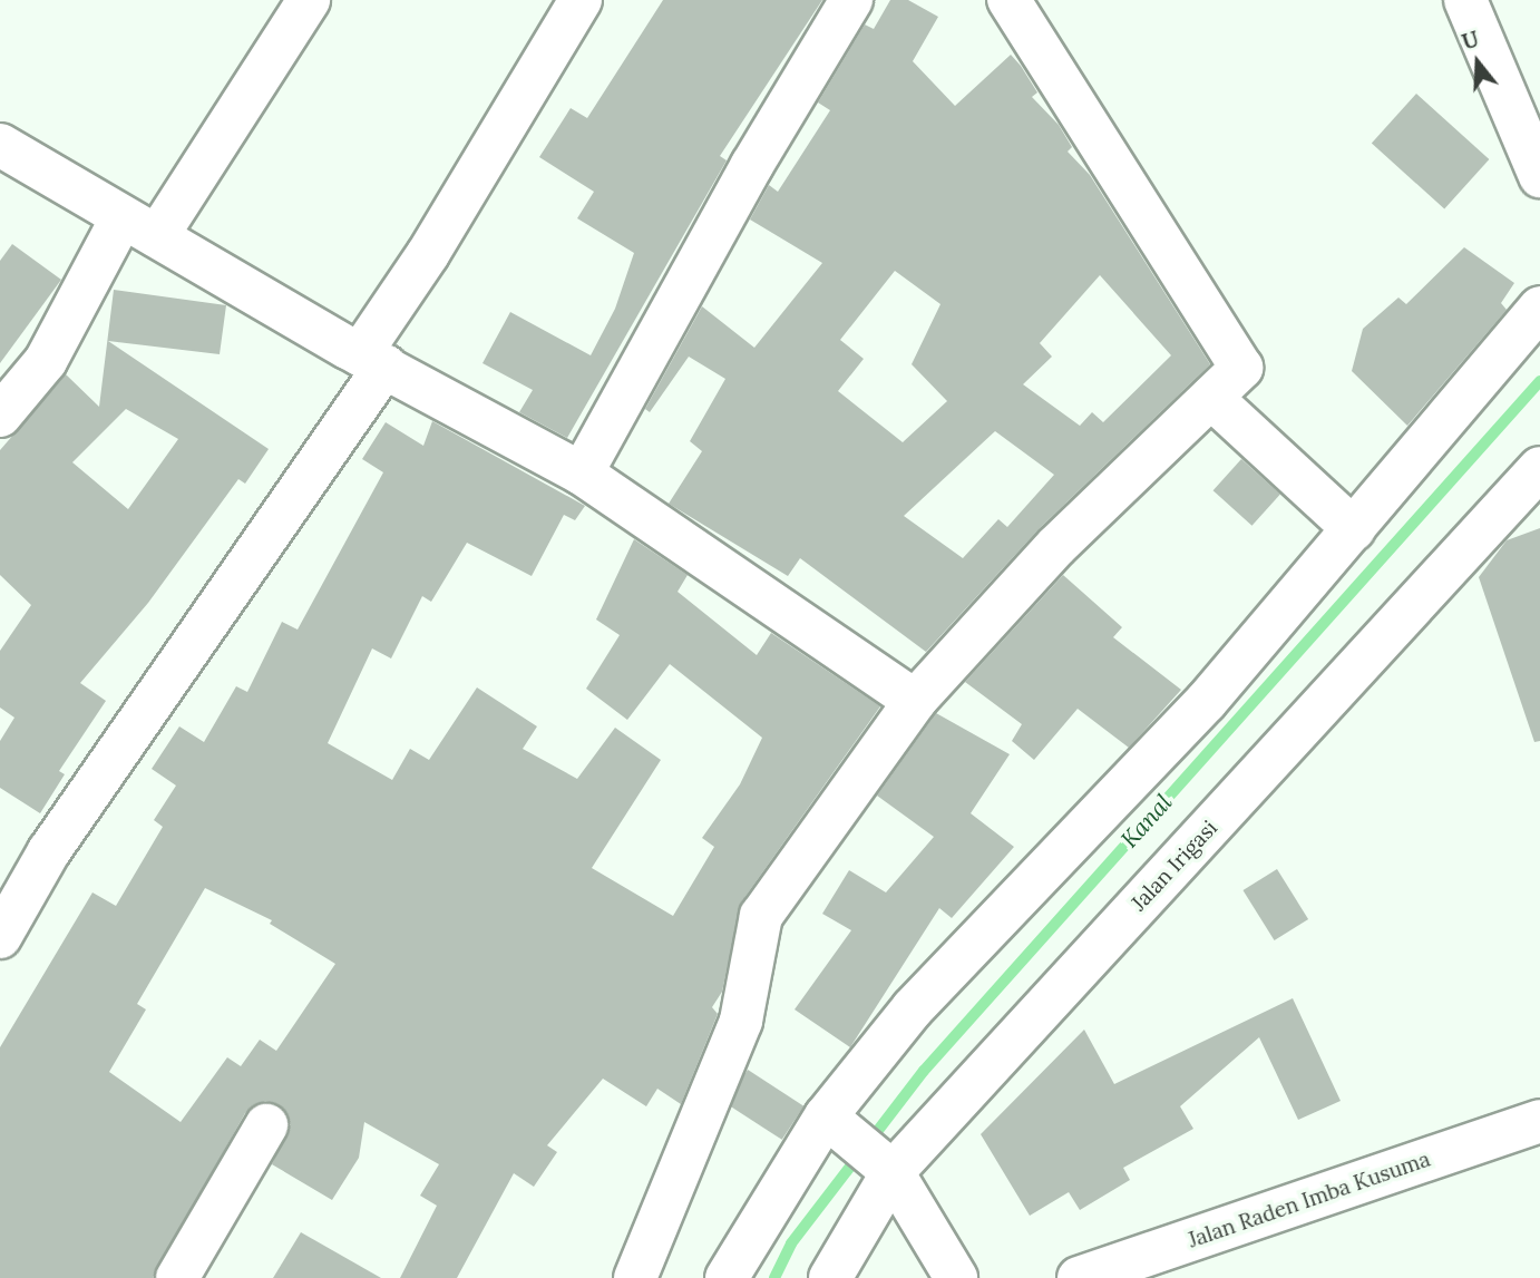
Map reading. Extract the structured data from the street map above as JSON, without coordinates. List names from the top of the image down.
{
  "streets": {
    "street": ["Jalan Irigasi", "Jalan Raden Imba Kusuma"]
  },
  "water": ["Kanal"],
  "north": "top"
}
